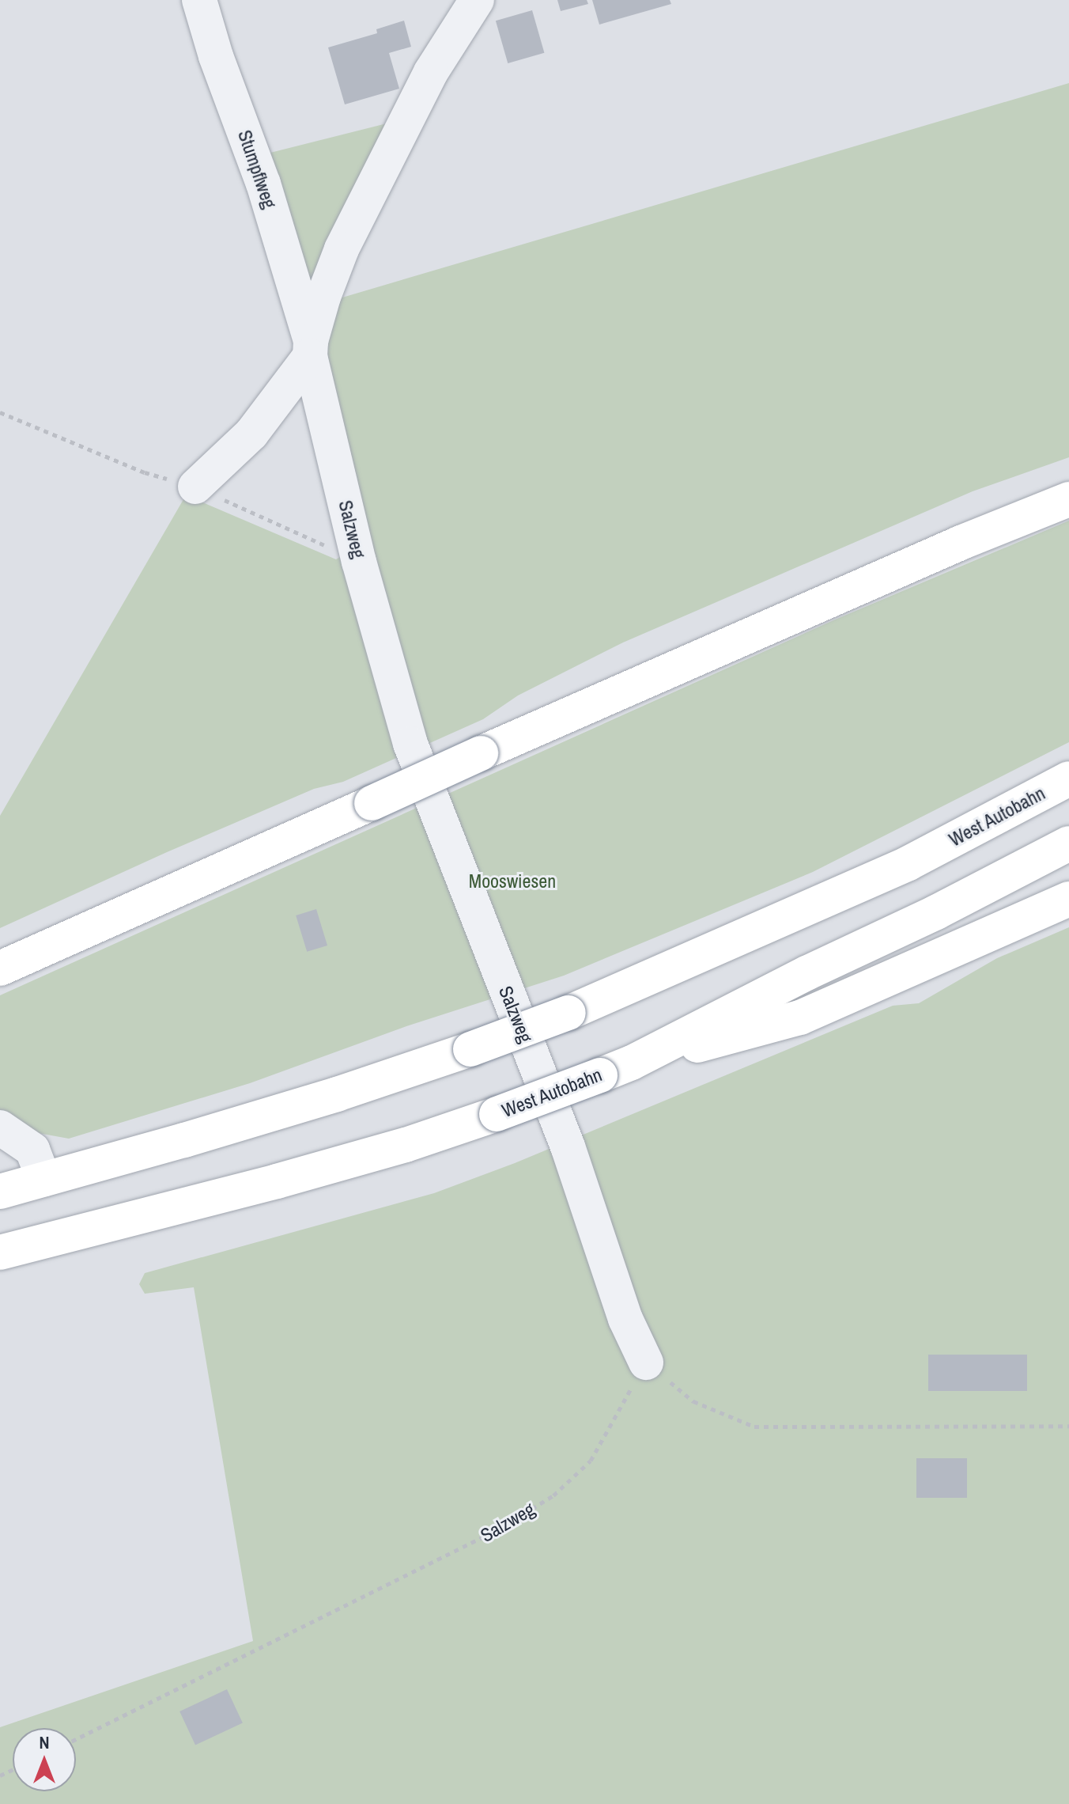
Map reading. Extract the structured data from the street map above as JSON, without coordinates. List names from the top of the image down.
{
  "streets": {
    "highway": ["West Autobahn"],
    "street": ["Stumpflweg", "Salzweg"]
  },
  "crossings": [
    ["Stumpflweg", "Salzweg"]
  ],
  "parks": ["Mooswiesen"],
  "north": "top"
}
